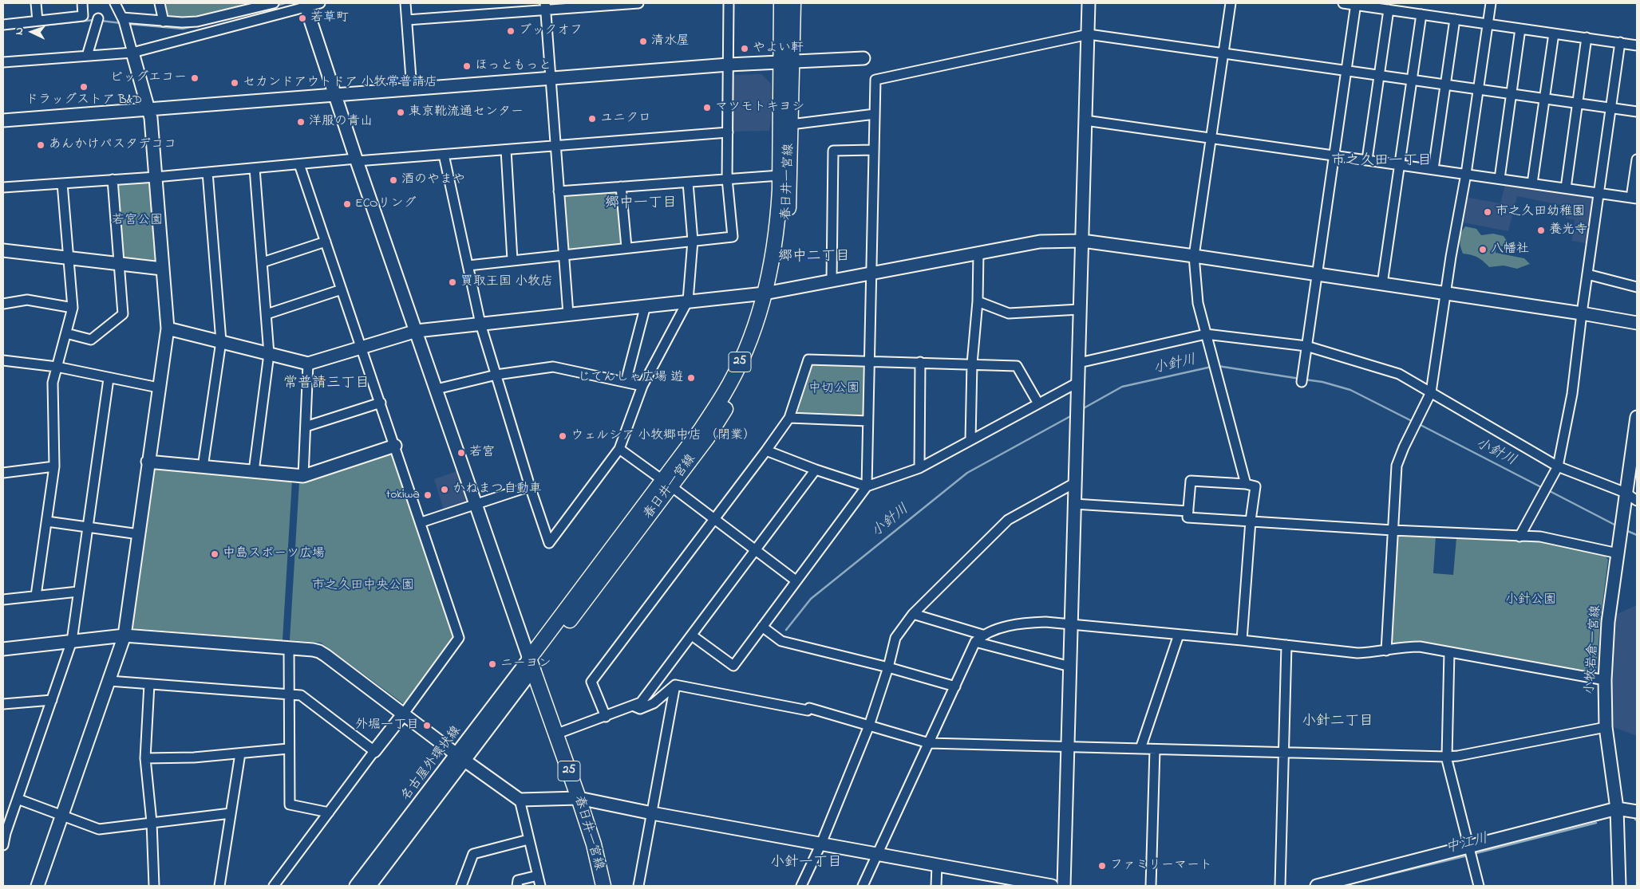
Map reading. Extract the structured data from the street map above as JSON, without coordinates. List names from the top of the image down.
{
  "streets": {
    "main road": ["春日井一宮線", "25"],
    "street": ["小牧岩倉一宮線", "名古屋外環状線"]
  },
  "crossings": [
    ["春日井一宮線", "名古屋外環状線"]
  ],
  "districts": [
    "市之久田一丁目",
    "郷中一丁目",
    "郷中二丁目",
    "常普請三丁目",
    "小針二丁目",
    "小針一丁目"
  ],
  "water": ["小針川", "中江川"],
  "parks": [
    "若宮公園",
    "中切公園",
    "市之久田中央公園",
    "小針公園"
  ],
  "places": [
    "若草町",
    "ブックオフ",
    "清水屋",
    "やよい軒",
    "ほっともっと",
    "ビッグエコー",
    "セカンドアウトドア 小牧常普請店",
    "ドラッグストア B&D",
    "マツモトキヨシ",
    "東京靴流通センター",
    "ユニクロ",
    "洋服の青山",
    "あんかけパスタデココ",
    "酒のやまや",
    "ECOリング",
    "市之久田幼稚園",
    "養光寺",
    "八幡社",
    "買取王国 小牧店",
    "じてんしゃ広場 遊",
    "ウェルシア 小牧郷中店 （閉業）",
    "若宮",
    "かねまつ自動車",
    "tokiwa",
    "中島スポーツ広場",
    "ニーヨン",
    "外堀一丁目",
    "ファミリーマート"
  ],
  "north": "left"
}
